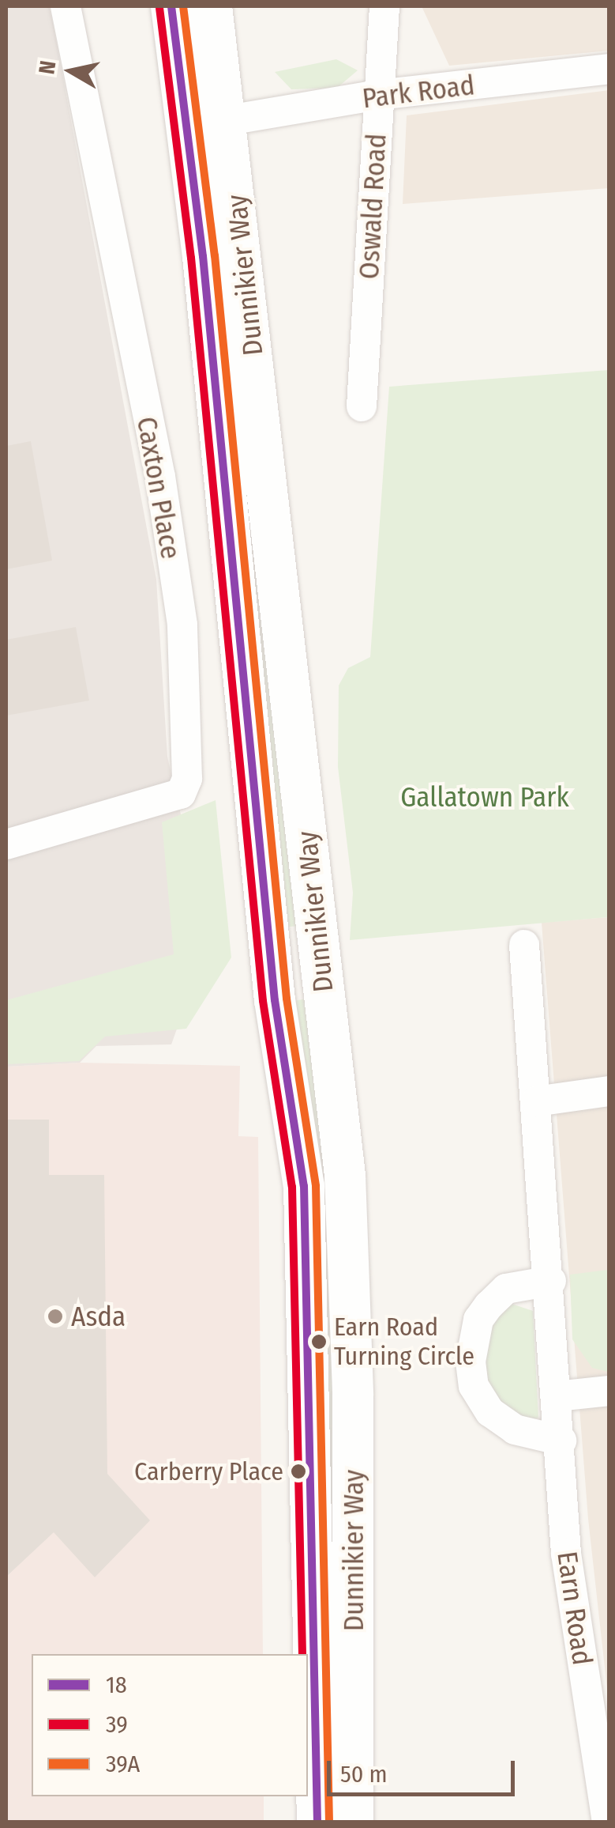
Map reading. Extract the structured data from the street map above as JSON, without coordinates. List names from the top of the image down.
{
  "streets": {
    "main road": ["Dunnikier Way"],
    "street": [
      "Park Road",
      "Oswald Road",
      "Caxton Place",
      "Earn Road"
    ]
  },
  "crossings": [
    ["Park Road", "Oswald Road"],
    ["Park Road", "Dunnikier Way"]
  ],
  "parks": ["Gallatown Park"],
  "places": ["Asda", "Earn Road Turning Circle", "Carberry Place"],
  "lines": ["transit line 18", "transit line 39A", "transit line 39"],
  "legend": ["18", "39", "39A"],
  "scale_bar": "50 m",
  "north": "left"
}
